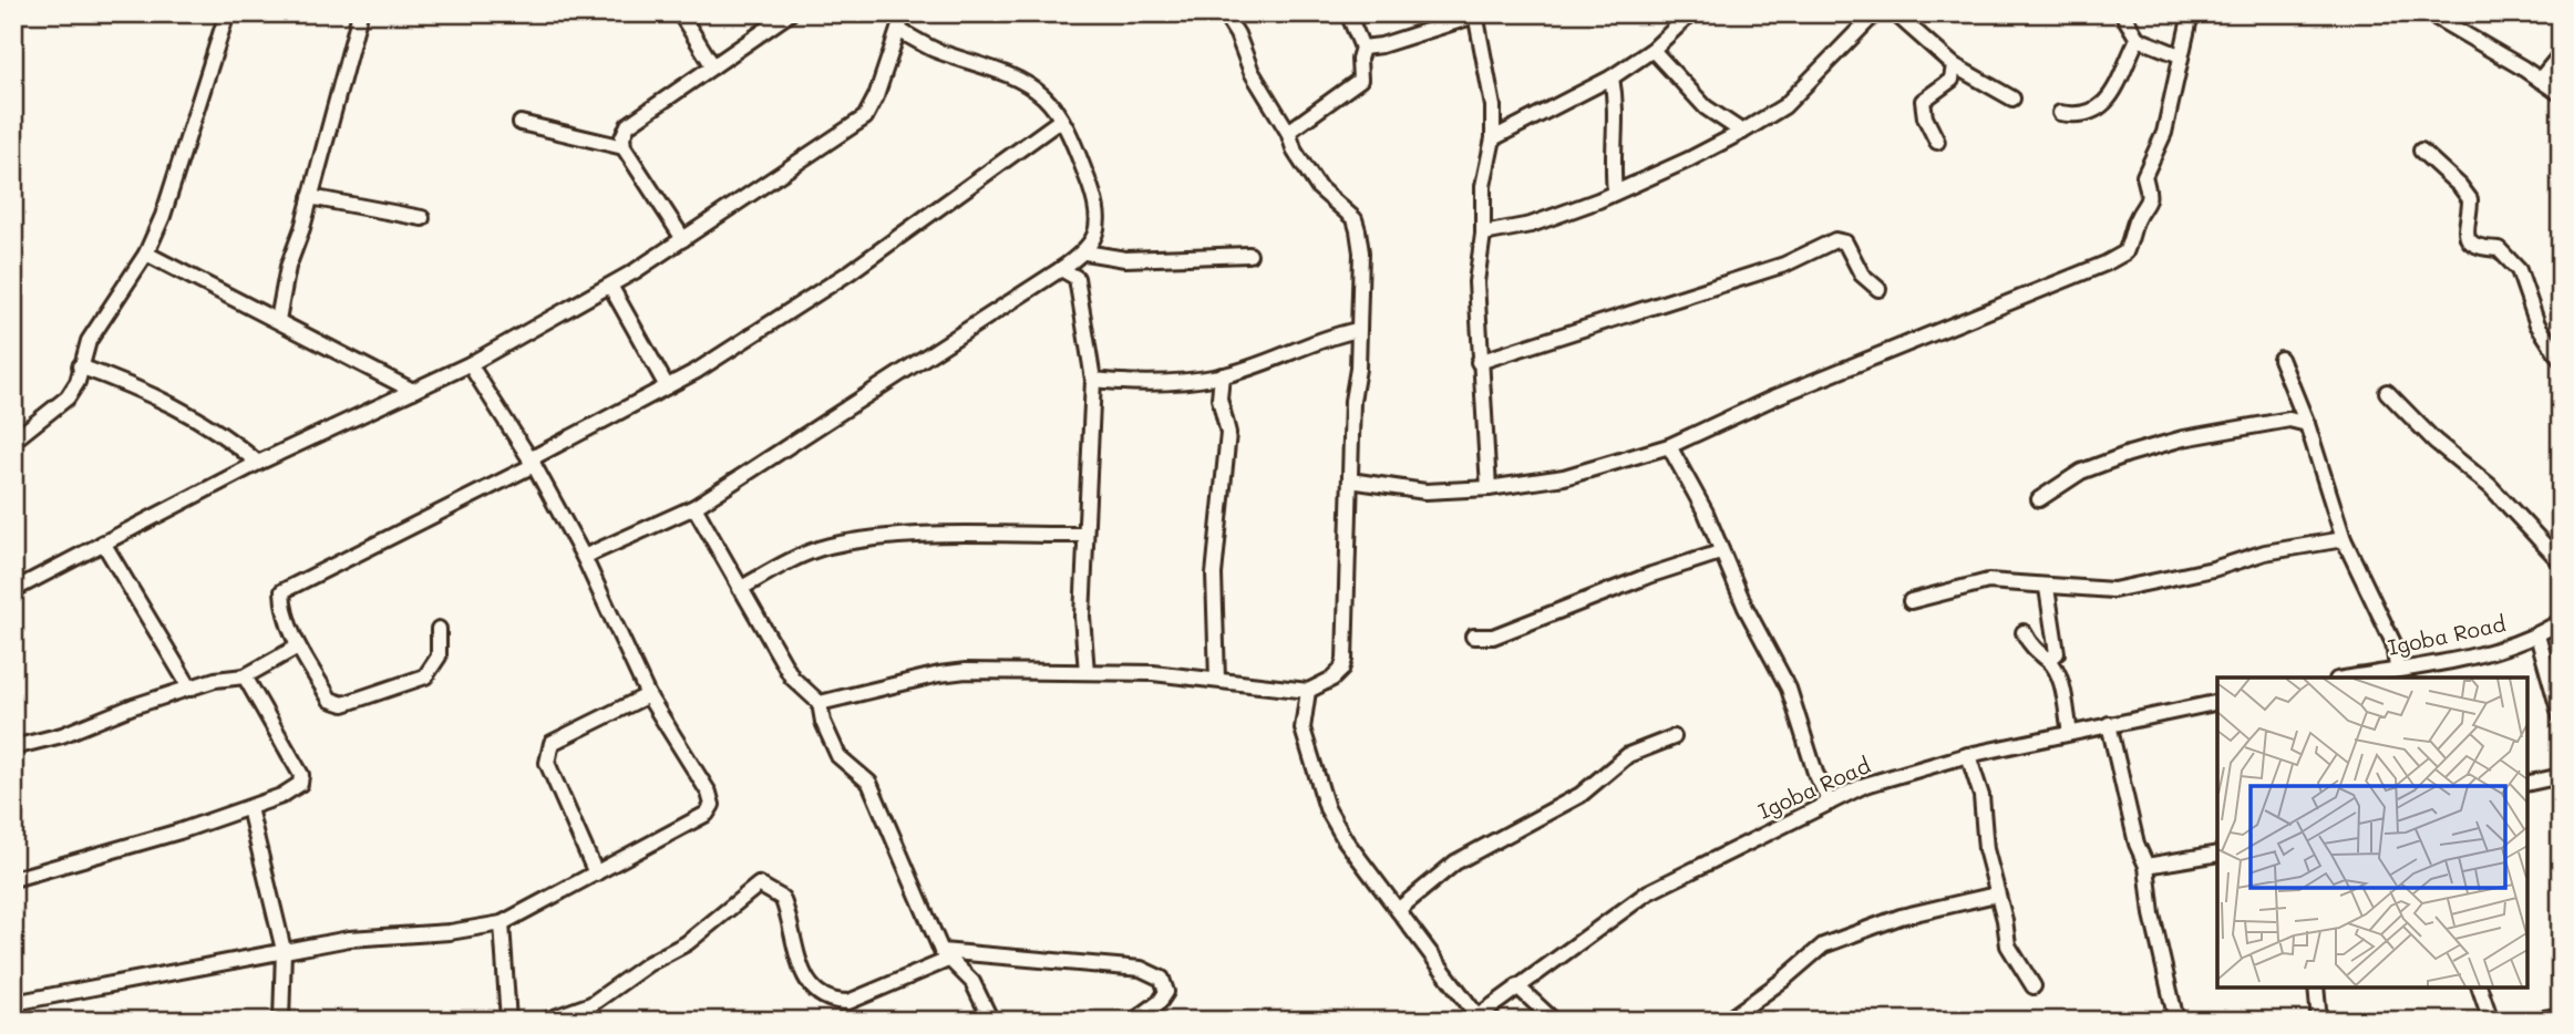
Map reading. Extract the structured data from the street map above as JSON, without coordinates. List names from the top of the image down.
{
  "streets": {
    "street": ["Igoba Road"]
  }
}
